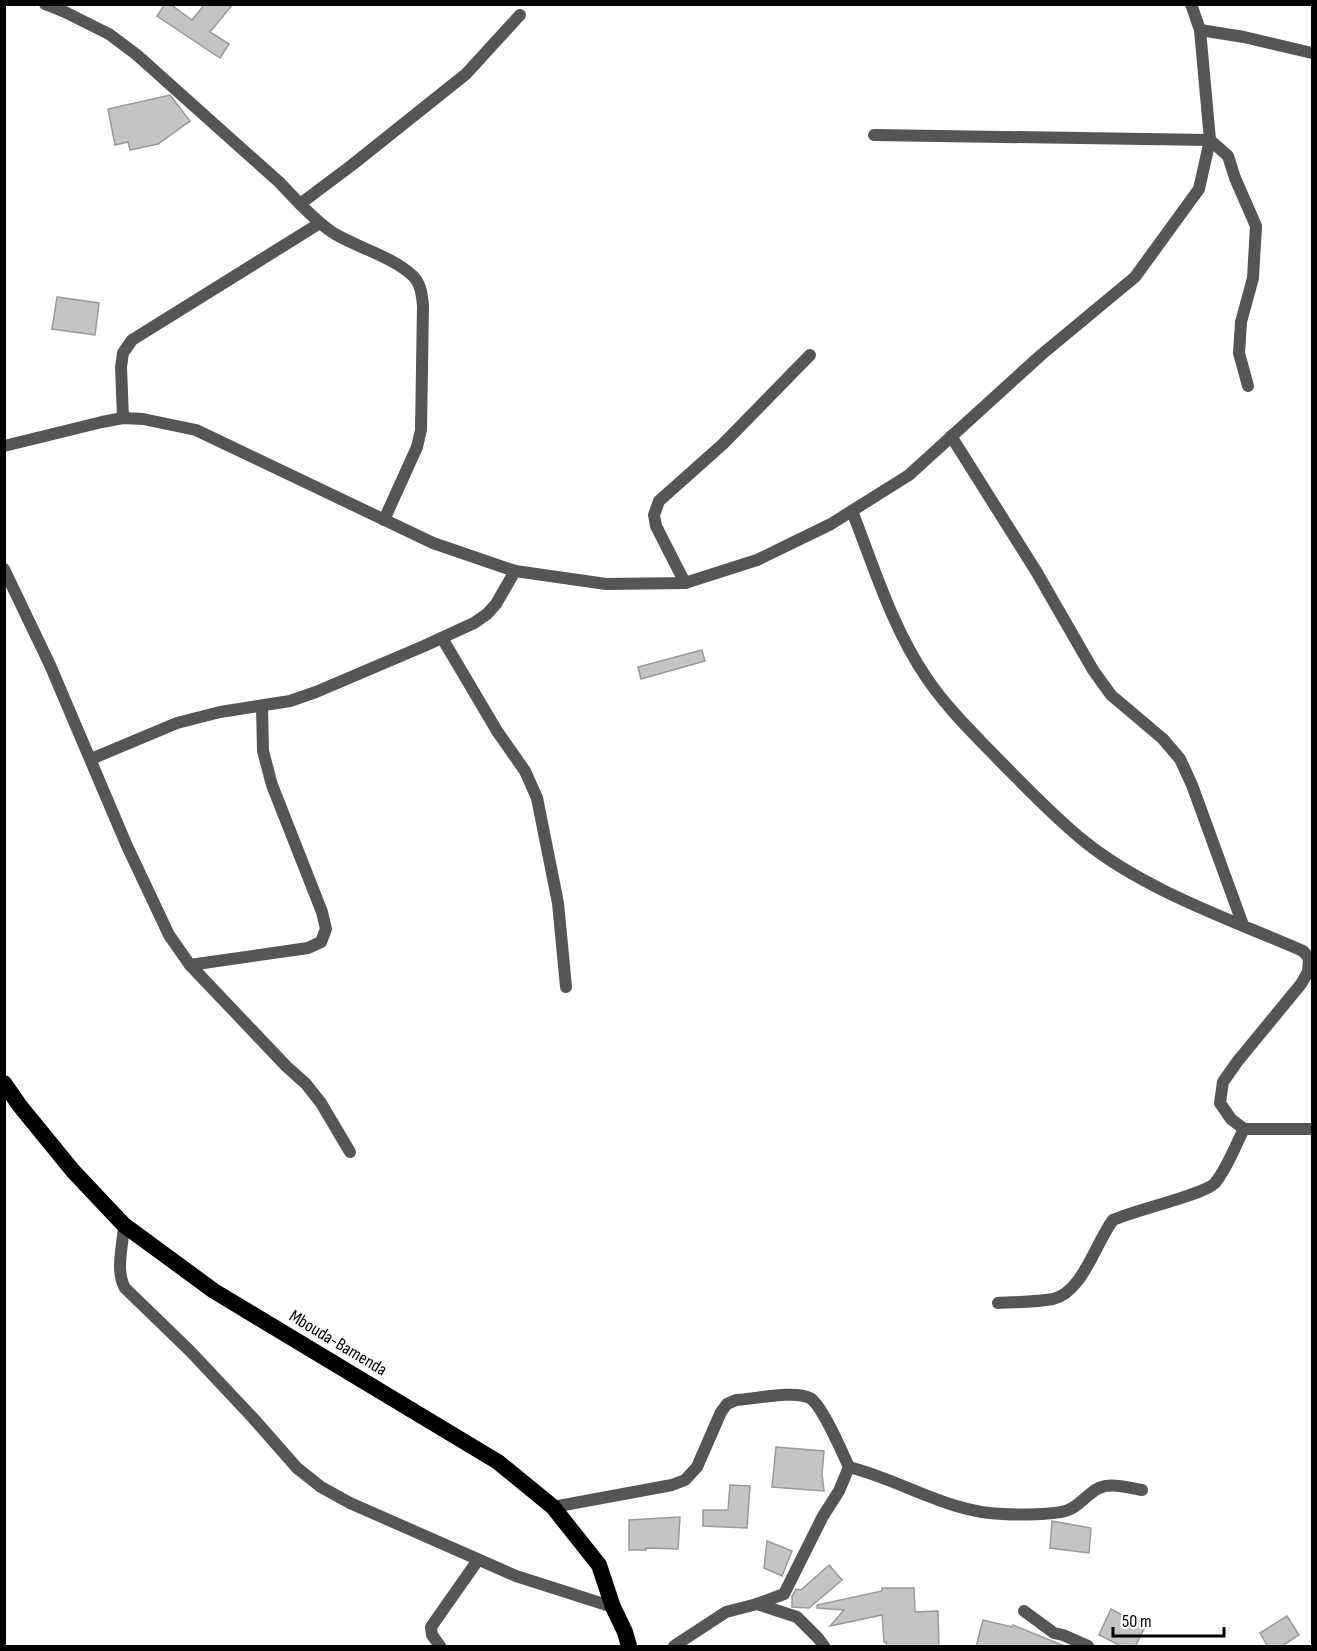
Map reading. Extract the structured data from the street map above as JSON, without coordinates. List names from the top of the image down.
{
  "streets": {
    "highway": ["Mbouda-Bamenda"]
  },
  "scale_bar": "50 m"
}
